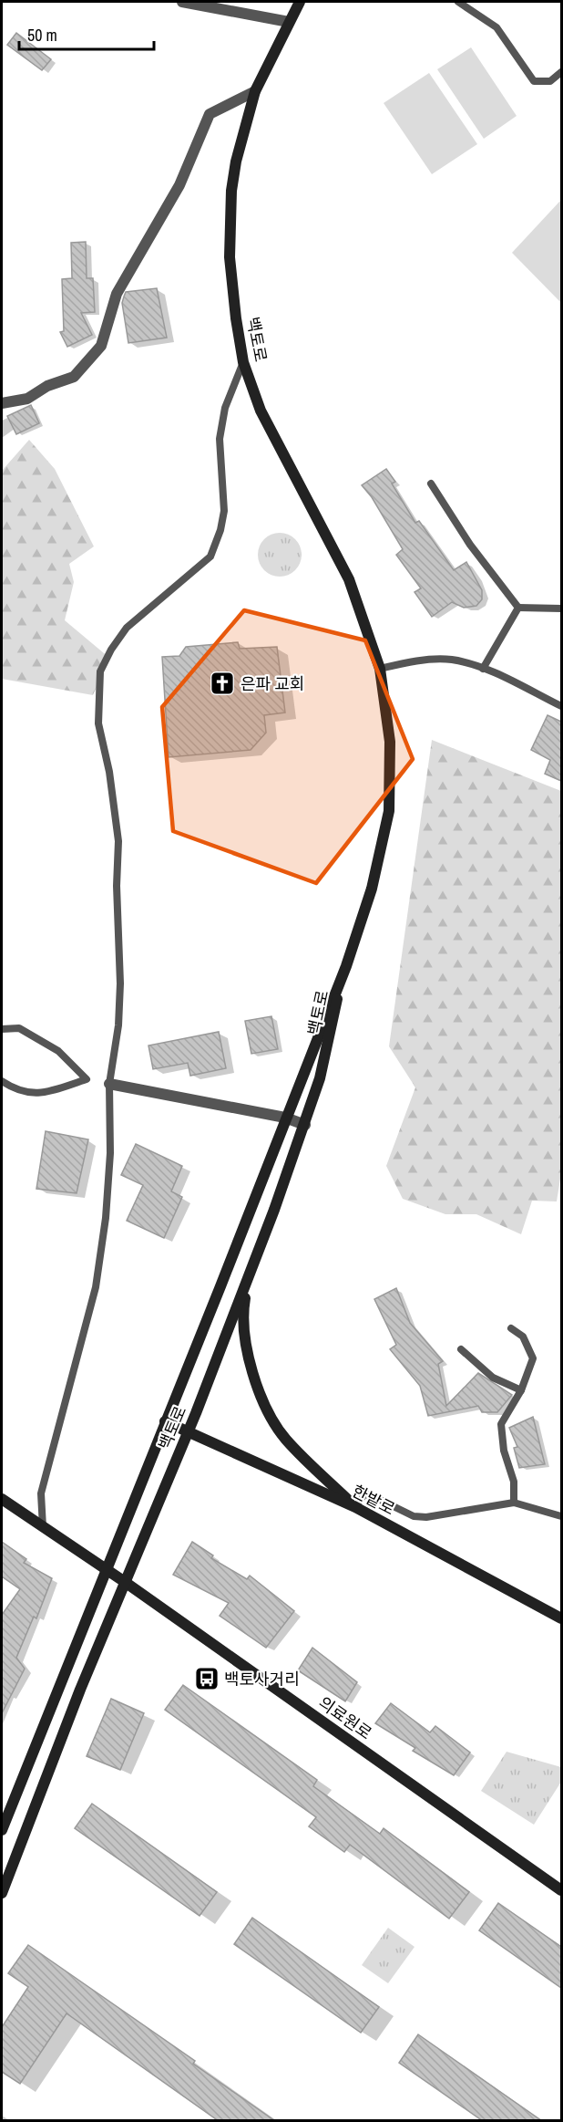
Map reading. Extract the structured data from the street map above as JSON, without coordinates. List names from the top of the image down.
{
  "streets": {
    "street": ["백토로", "한밭로", "의료원로"]
  },
  "crossings": [
    ["백토로", "한밭로"],
    ["백토로", "의료원로"]
  ],
  "places": {
    "church": ["은파 교회"],
    "bus stop": ["백토사거리"]
  },
  "scale_bar": "50 m"
}
